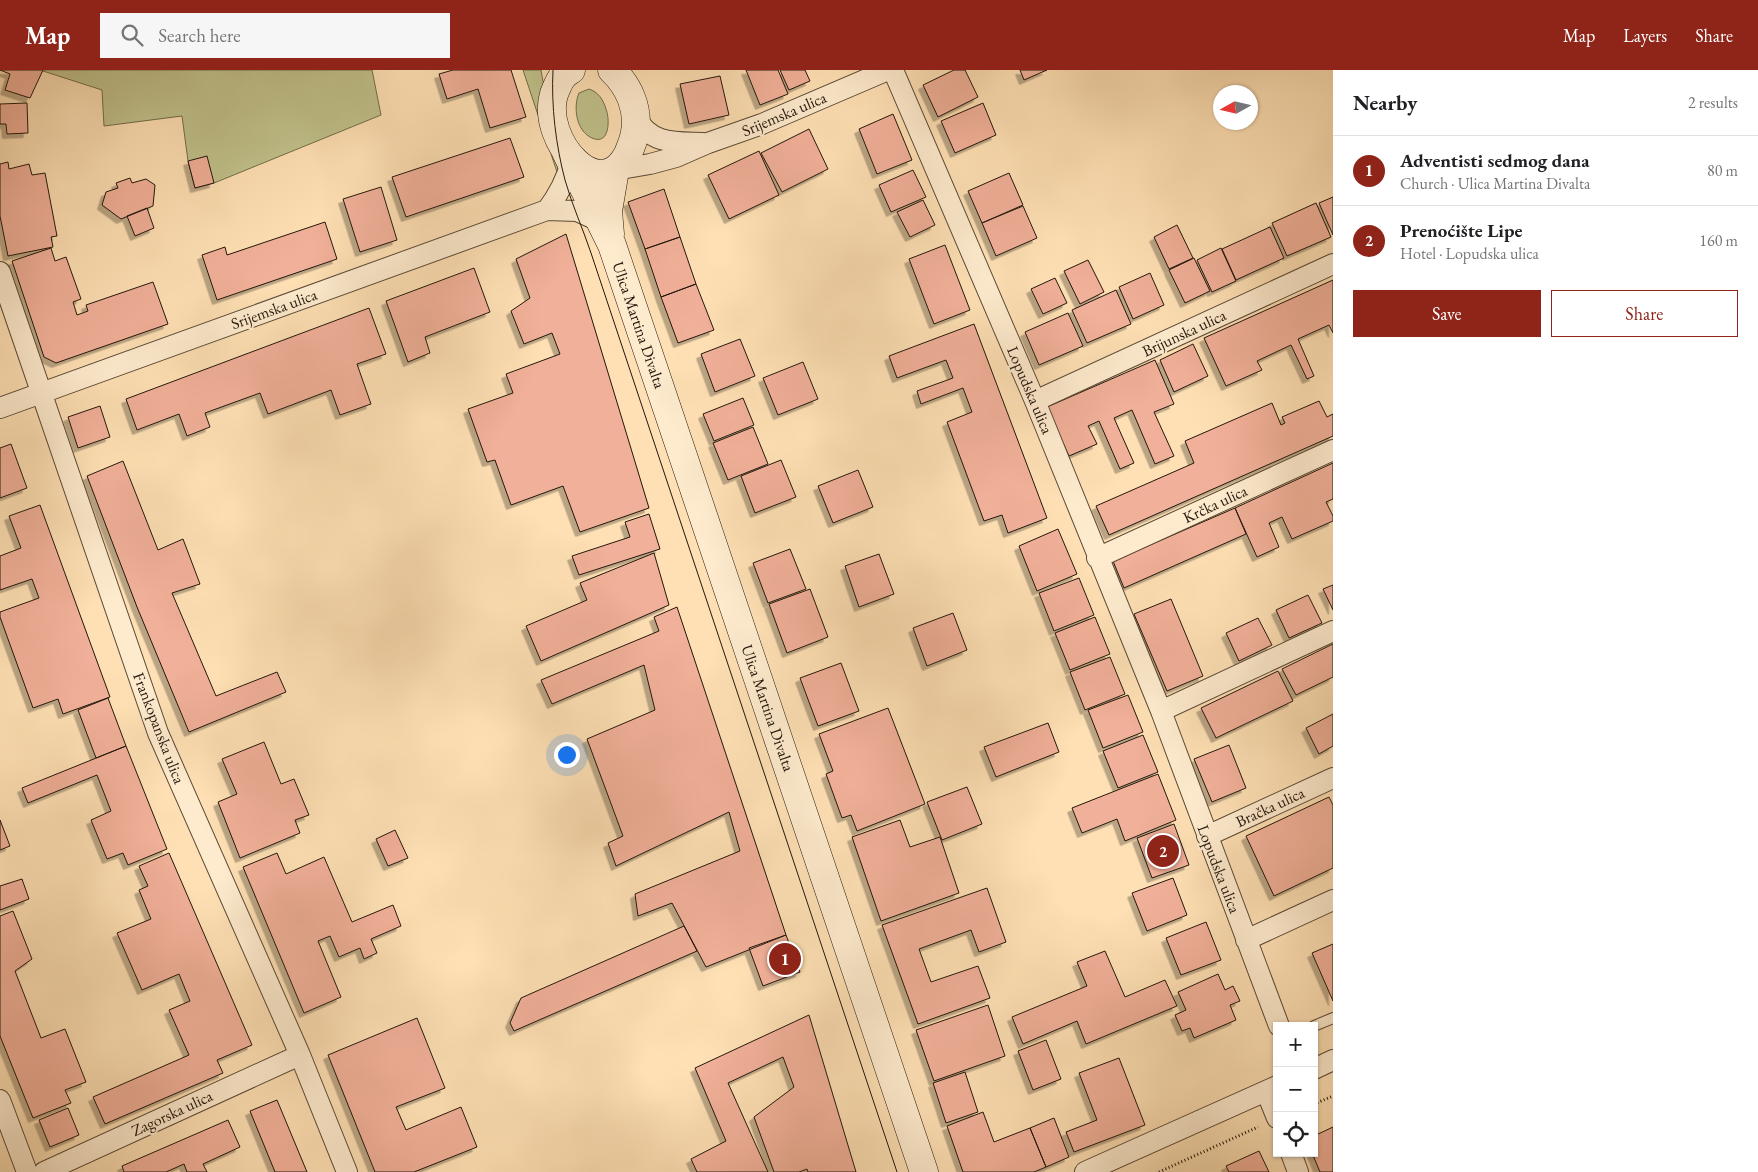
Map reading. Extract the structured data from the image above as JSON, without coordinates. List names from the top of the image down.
{
  "streets": {
    "street": [
      "Srijemska ulica",
      "Ulica Martina Divalta",
      "Brijunska ulica",
      "Lopudska ulica",
      "Krčka ulica",
      "Frankopanska ulica",
      "Bračka ulica",
      "Zagorska ulica"
    ]
  },
  "crossings": [
    ["Srijemska ulica", "Ulica Martina Divalta"],
    ["Srijemska ulica", "Frankopanska ulica"],
    ["Brijunska ulica", "Lopudska ulica"],
    ["Lopudska ulica", "Krčka ulica"],
    ["Lopudska ulica", "Bračka ulica"],
    ["Frankopanska ulica", "Zagorska ulica"]
  ],
  "north": "left",
  "page": {
    "header": "Map",
    "search": "Search here",
    "nav": ["Map", "Layers", "Share"],
    "heading": ["Nearby", "2 results"],
    "list": [
      {
        "mark": "1",
        "name": "Adventisti sedmog dana",
        "note": "Church · Ulica Martina Divalta",
        "value": "80 m"
      },
      {
        "mark": "2",
        "name": "Prenoćište Lipe",
        "note": "Hotel · Lopudska ulica",
        "value": "160 m"
      }
    ],
    "buttons": ["Save", "Share"],
    "pins": ["2", "1"],
    "map_buttons": ["+", "−"]
  }
}
